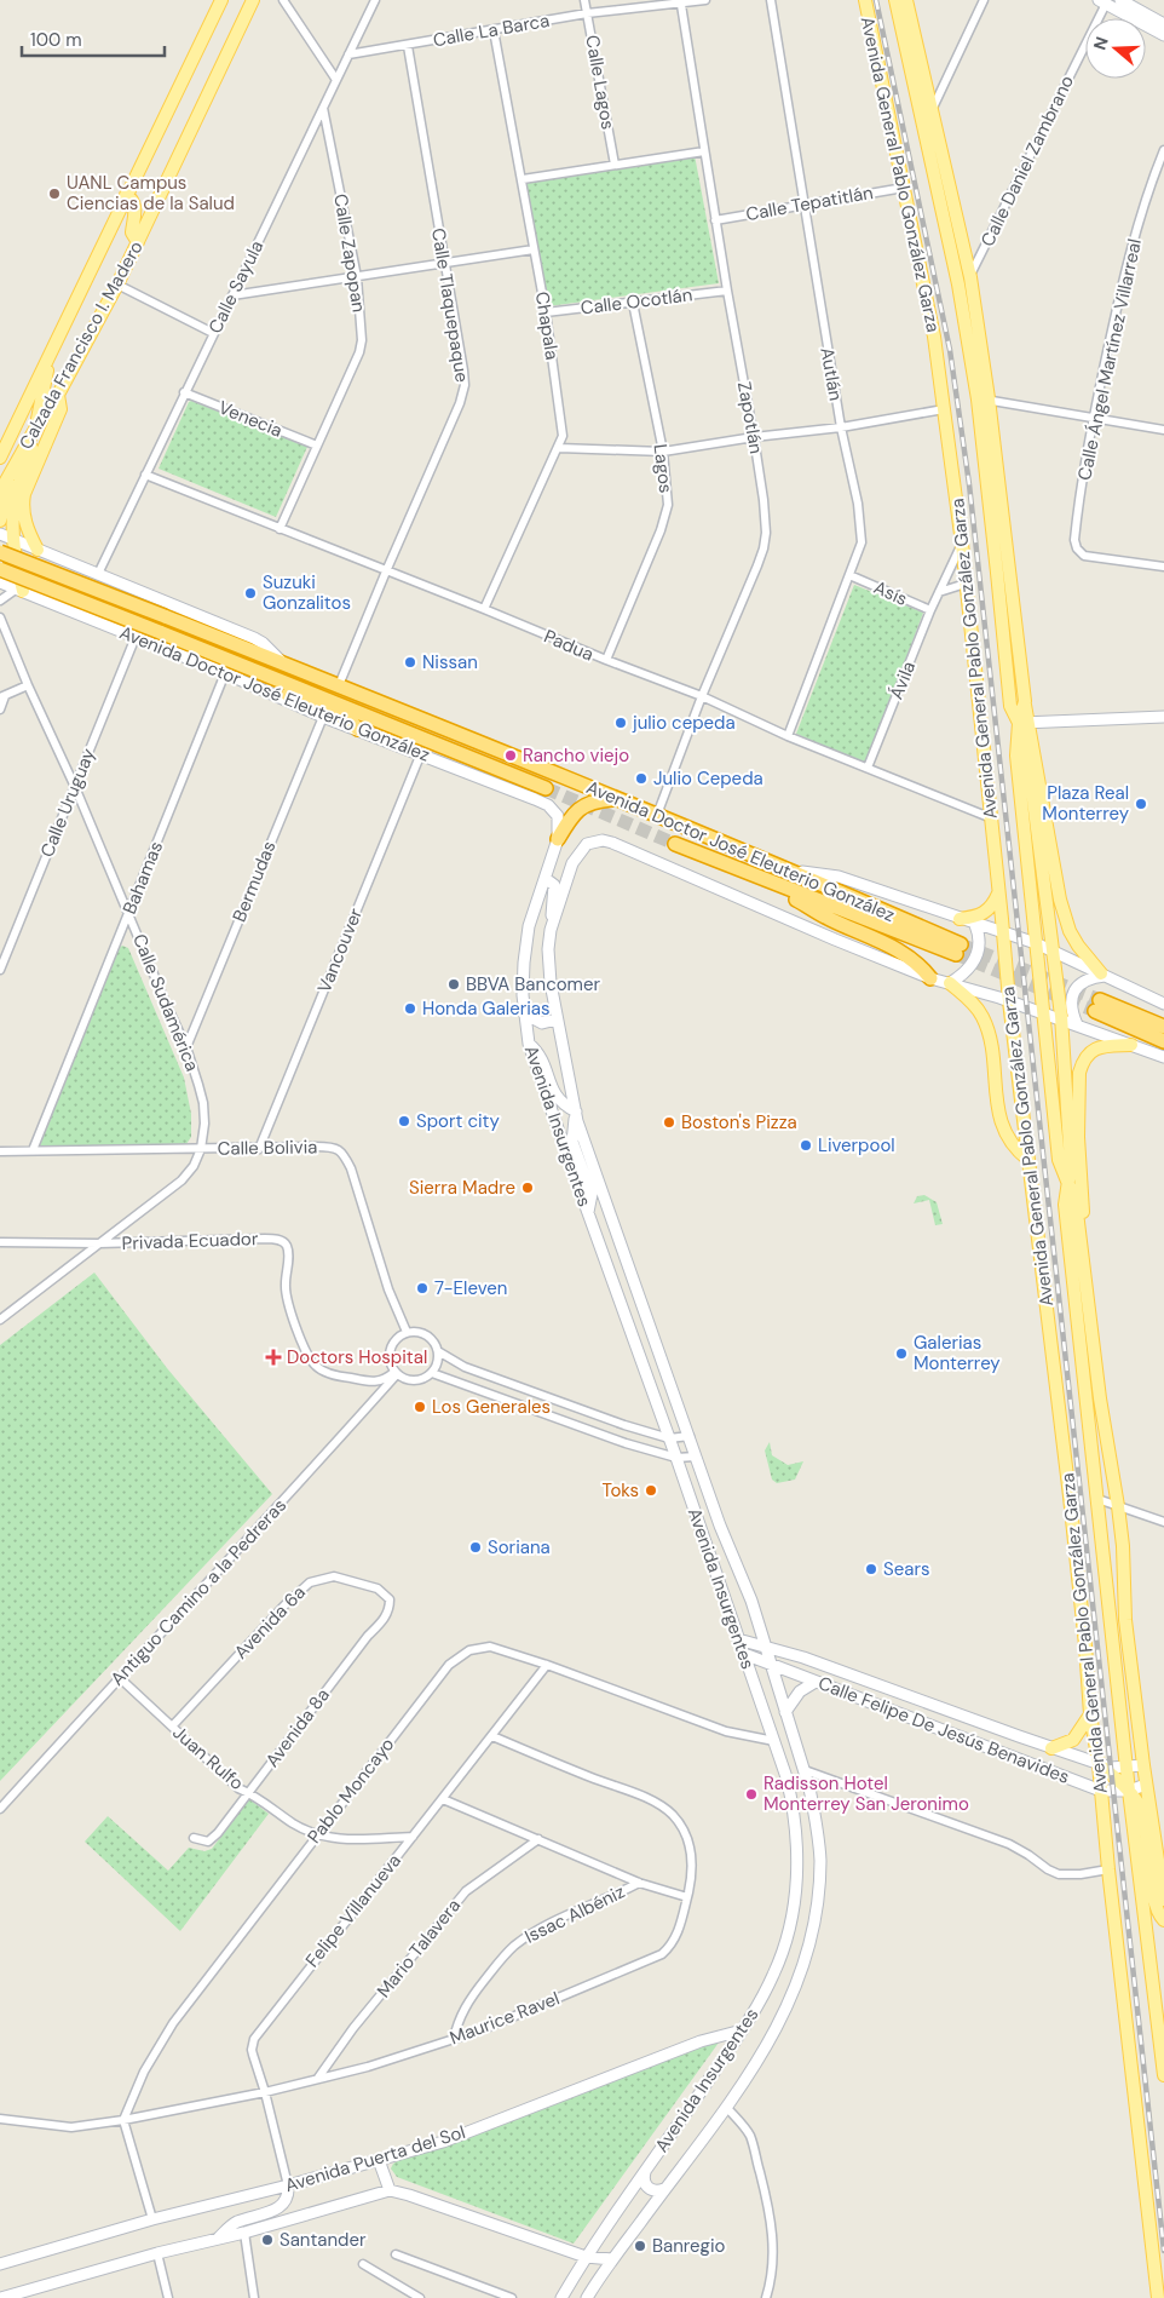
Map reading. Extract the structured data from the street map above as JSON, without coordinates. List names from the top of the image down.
{
  "streets": {
    "highway": ["Avenida Doctor José Eleuterio González"],
    "main road": [
      "Avenida General Pablo González Garza",
      "Calzada Francisco I. Madero",
      "Avenida Insurgentes",
      "Calle Felipe De Jesús Benavides",
      "Avenida Puerta del Sol"
    ],
    "street": [
      "Calle La Barca",
      "Calle Lagos",
      "Calle Daniel Zambrano",
      "Calle Tepatitlán",
      "Calle Zapopan",
      "Calle Sayula",
      "Calle Ocotlán",
      "Calle Tlaquepaque",
      "Chapala",
      "Calle Ángel Martínez Villarreal",
      "Autlán",
      "Zapotlán",
      "Venecia",
      "Lagos",
      "Asís",
      "Padua",
      "Ávila",
      "Calle Uruguay",
      "Bahamas",
      "Bermudas",
      "Vancouver",
      "Calle Sudamérica",
      "Calle Bolivia",
      "Privada Ecuador",
      "Antiguo Camino a la Pedreras",
      "Avenida 6a",
      "Avenida 8a",
      "Juan Rulfo",
      "Pablo Moncayo",
      "Felipe Villanueva",
      "Issac Albéniz",
      "Mario Talavera",
      "Maurice Ravel"
    ]
  },
  "crossings": [
    ["Calle La Barca", "Calle Lagos"],
    ["Calle La Barca", "Calle Sayula"],
    ["Calle La Barca", "Calle Tlaquepaque"],
    ["Calle La Barca", "Chapala"],
    ["Calle La Barca", "Zapotlán"],
    ["Calle Daniel Zambrano", "Avenida General Pablo González Garza"],
    ["Avenida General Pablo González Garza", "Calle Tepatitlán"],
    ["Avenida General Pablo González Garza", "Padua"],
    ["Avenida General Pablo González Garza", "Ávila"],
    ["Avenida General Pablo González Garza", "Calle Felipe De Jesús Benavides"],
    ["Calle Tepatitlán", "Autlán"],
    ["Calle Tepatitlán", "Zapotlán"],
    ["Calle Zapopan", "Calle Sayula"],
    ["Calle Zapopan", "Venecia"],
    ["Calle Zapopan", "Padua"],
    ["Calle Sayula", "Venecia"],
    ["Calle Sayula", "Padua"],
    ["Calle Sayula", "Avenida Doctor José Eleuterio González"],
    ["Calle Ocotlán", "Chapala"],
    ["Calle Ocotlán", "Zapotlán"],
    ["Calle Ocotlán", "Lagos"],
    ["Calle Tlaquepaque", "Padua"],
    ["Calle Tlaquepaque", "Avenida Doctor José Eleuterio González"],
    ["Chapala", "Padua"],
    ["Autlán", "Asís"],
    ["Autlán", "Padua"],
    ["Zapotlán", "Padua"],
    ["Zapotlán", "Avenida Doctor José Eleuterio González"],
    ["Lagos", "Padua"],
    ["Asís", "Ávila"],
    ["Padua", "Ávila"],
    ["Avenida Doctor José Eleuterio González", "Calle Uruguay"],
    ["Avenida Doctor José Eleuterio González", "Bahamas"],
    ["Avenida Doctor José Eleuterio González", "Bermudas"],
    ["Avenida Doctor José Eleuterio González", "Vancouver"],
    ["Avenida Doctor José Eleuterio González", "Avenida Insurgentes"],
    ["Calle Uruguay", "Calle Sudamérica"],
    ["Bahamas", "Calle Sudamérica"],
    ["Bahamas", "Calle Bolivia"],
    ["Bermudas", "Calle Sudamérica"],
    ["Vancouver", "Calle Bolivia"],
    ["Calle Sudamérica", "Calle Bolivia"],
    ["Calle Sudamérica", "Privada Ecuador"],
    ["Avenida Insurgentes", "Calle Felipe De Jesús Benavides"],
    ["Avenida Insurgentes", "Pablo Moncayo"],
    ["Avenida Insurgentes", "Avenida Puerta del Sol"],
    ["Calle Bolivia", "Privada Ecuador"],
    ["Calle Bolivia", "Antiguo Camino a la Pedreras"],
    ["Privada Ecuador", "Antiguo Camino a la Pedreras"],
    ["Antiguo Camino a la Pedreras", "Juan Rulfo"],
    ["Avenida 6a", "Avenida 8a"],
    ["Avenida 6a", "Juan Rulfo"],
    ["Avenida 8a", "Juan Rulfo"],
    ["Juan Rulfo", "Pablo Moncayo"],
    ["Juan Rulfo", "Felipe Villanueva"],
    ["Pablo Moncayo", "Felipe Villanueva"],
    ["Pablo Moncayo", "Maurice Ravel"],
    ["Felipe Villanueva", "Maurice Ravel"],
    ["Felipe Villanueva", "Avenida Puerta del Sol"],
    ["Issac Albéniz", "Maurice Ravel"],
    ["Mario Talavera", "Maurice Ravel"]
  ],
  "places": {
    "other": [
      "UANL Campus Ciencias de la Salud",
      "Suzuki Gonzalitos",
      "Nissan",
      "julio cepeda",
      "Rancho viejo",
      "Julio Cepeda",
      "Plaza Real Monterrey",
      "BBVA Bancomer",
      "Honda Galerias",
      "Sport city",
      "Boston's Pizza",
      "Liverpool",
      "Sierra Madre",
      "7-Eleven",
      "Galerias Monterrey",
      "Los Generales",
      "Toks",
      "Soriana",
      "Sears",
      "Radisson Hotel Monterrey San Jeronimo",
      "Santander",
      "Banregio"
    ],
    "health": ["Doctors Hospital"]
  },
  "scale_bar": "100 m",
  "north": "left"
}
